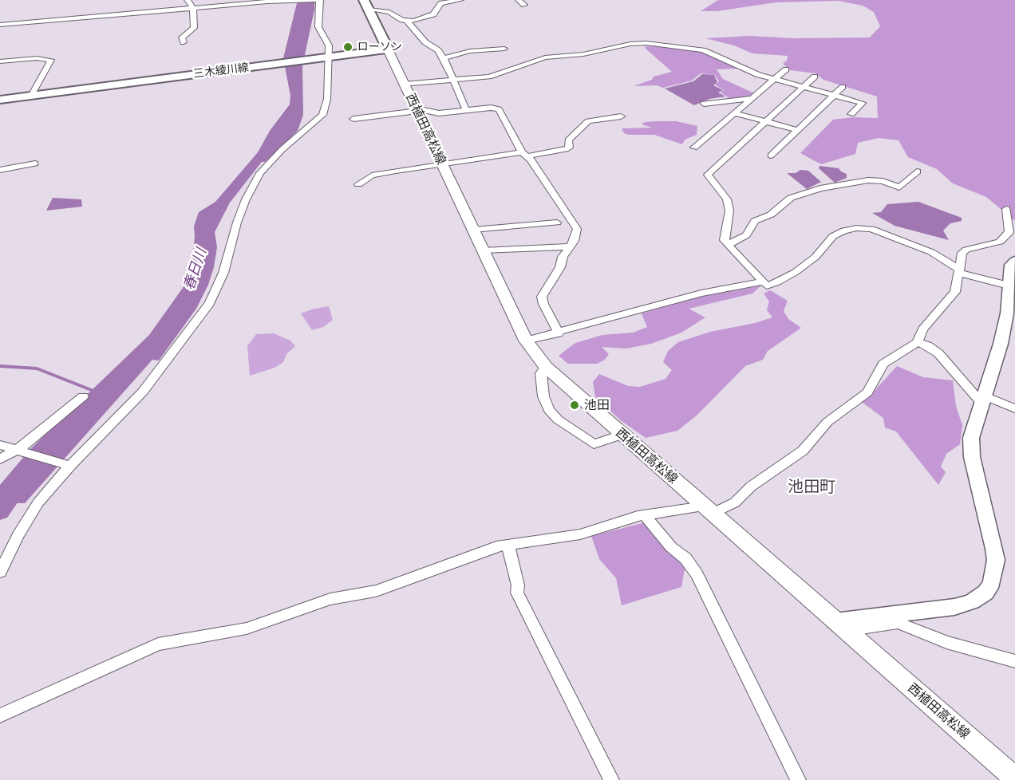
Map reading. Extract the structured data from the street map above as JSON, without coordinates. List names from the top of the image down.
{
  "streets": {
    "main road": ["三木綾川線", "西植田高松線"]
  },
  "crossings": [
    ["三木綾川線", "西植田高松線"]
  ],
  "districts": ["池田町"],
  "water": ["春日川"],
  "places": ["ローソン", "池田"]
}
